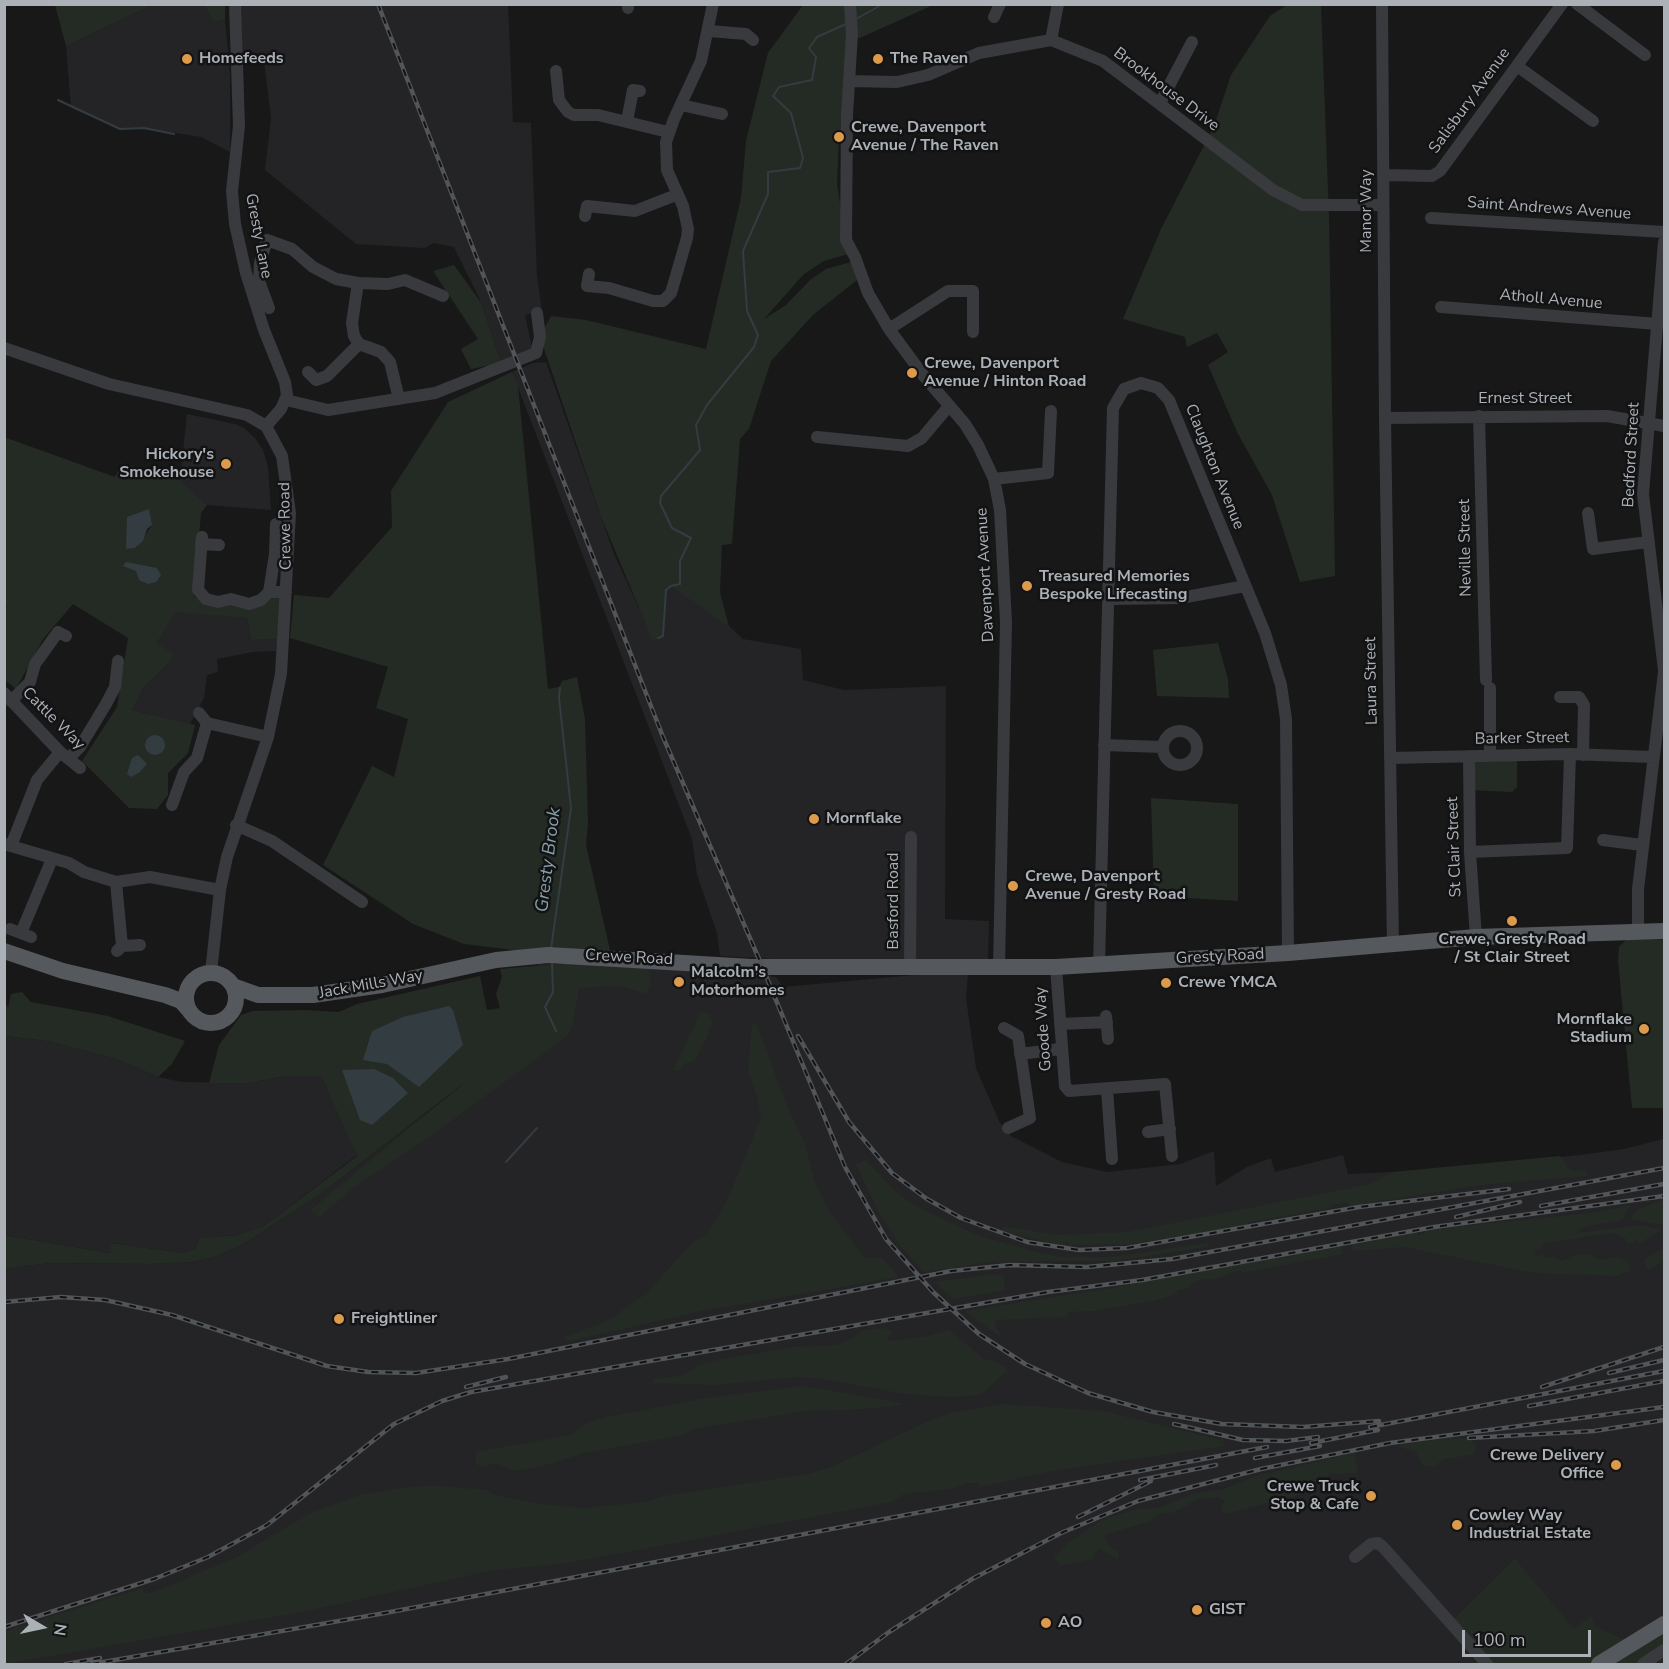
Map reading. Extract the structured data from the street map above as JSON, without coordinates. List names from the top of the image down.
{
  "streets": {
    "main road": ["Crewe Road", "Gresty Road", "Jack Mills Way"],
    "street": [
      "Brookhouse Drive",
      "Salisbury Avenue",
      "Saint Andrews Avenue",
      "Manor Way",
      "Gresty Lane",
      "Atholl Avenue",
      "Ernest Street",
      "Bedford Street",
      "Claughton Avenue",
      "Neville Street",
      "Davenport Avenue",
      "Laura Street",
      "Cattle Way",
      "Barker Street",
      "St Clair Street",
      "Basford Road",
      "Goode Way"
    ]
  },
  "crossings": [
    ["Brookhouse Drive", "Manor Way"],
    ["Salisbury Avenue", "Manor Way"],
    ["Manor Way", "Ernest Street"],
    ["Manor Way", "Laura Street"],
    ["Atholl Avenue", "Bedford Street"],
    ["Ernest Street", "Bedford Street"],
    ["Ernest Street", "Neville Street"],
    ["Ernest Street", "Laura Street"],
    ["Bedford Street", "Barker Street"],
    ["Bedford Street", "Gresty Road"],
    ["Claughton Avenue", "Gresty Road"],
    ["Crewe Road", "Gresty Road"],
    ["Crewe Road", "Jack Mills Way"],
    ["Neville Street", "Barker Street"],
    ["Davenport Avenue", "Gresty Road"],
    ["Laura Street", "Barker Street"],
    ["Laura Street", "Gresty Road"],
    ["Barker Street", "St Clair Street"],
    ["St Clair Street", "Gresty Road"],
    ["Basford Road", "Gresty Road"],
    ["Gresty Road", "Goode Way"]
  ],
  "water": ["Gresty Brook"],
  "places": [
    "Homefeeds",
    "The Raven",
    "Crewe, Davenport Avenue / The Raven",
    "Crewe, Davenport Avenue / Hinton Road",
    "Hickory's Smokehouse",
    "Treasured Memories Bespoke Lifecasting",
    "Mornflake",
    "Crewe, Davenport Avenue / Gresty Road",
    "Crewe, Gresty Road / St Clair Street",
    "Malcolm's Motorhomes",
    "Crewe YMCA",
    "Mornflake Stadium",
    "Freightliner",
    "Crewe Delivery Office",
    "Crewe Truck Stop & Cafe",
    "Cowley Way Industrial Estate",
    "GIST",
    "AO"
  ],
  "scale_bar": "100 m",
  "north": "right"
}
